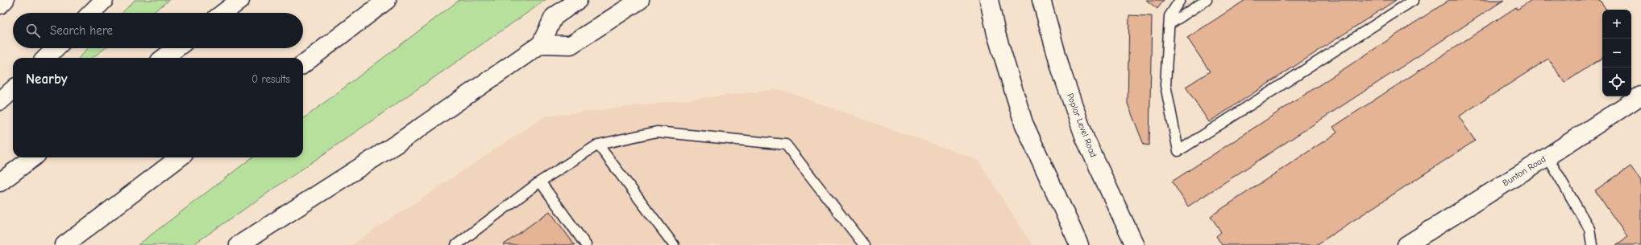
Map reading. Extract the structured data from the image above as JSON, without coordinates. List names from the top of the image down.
{
  "streets": {
    "main road": ["Poplar Level Road", "Bunton Road"]
  },
  "page": {
    "map_buttons": ["+", "−"],
    "search": "Search here",
    "heading": ["Nearby", "0 results"]
  }
}
